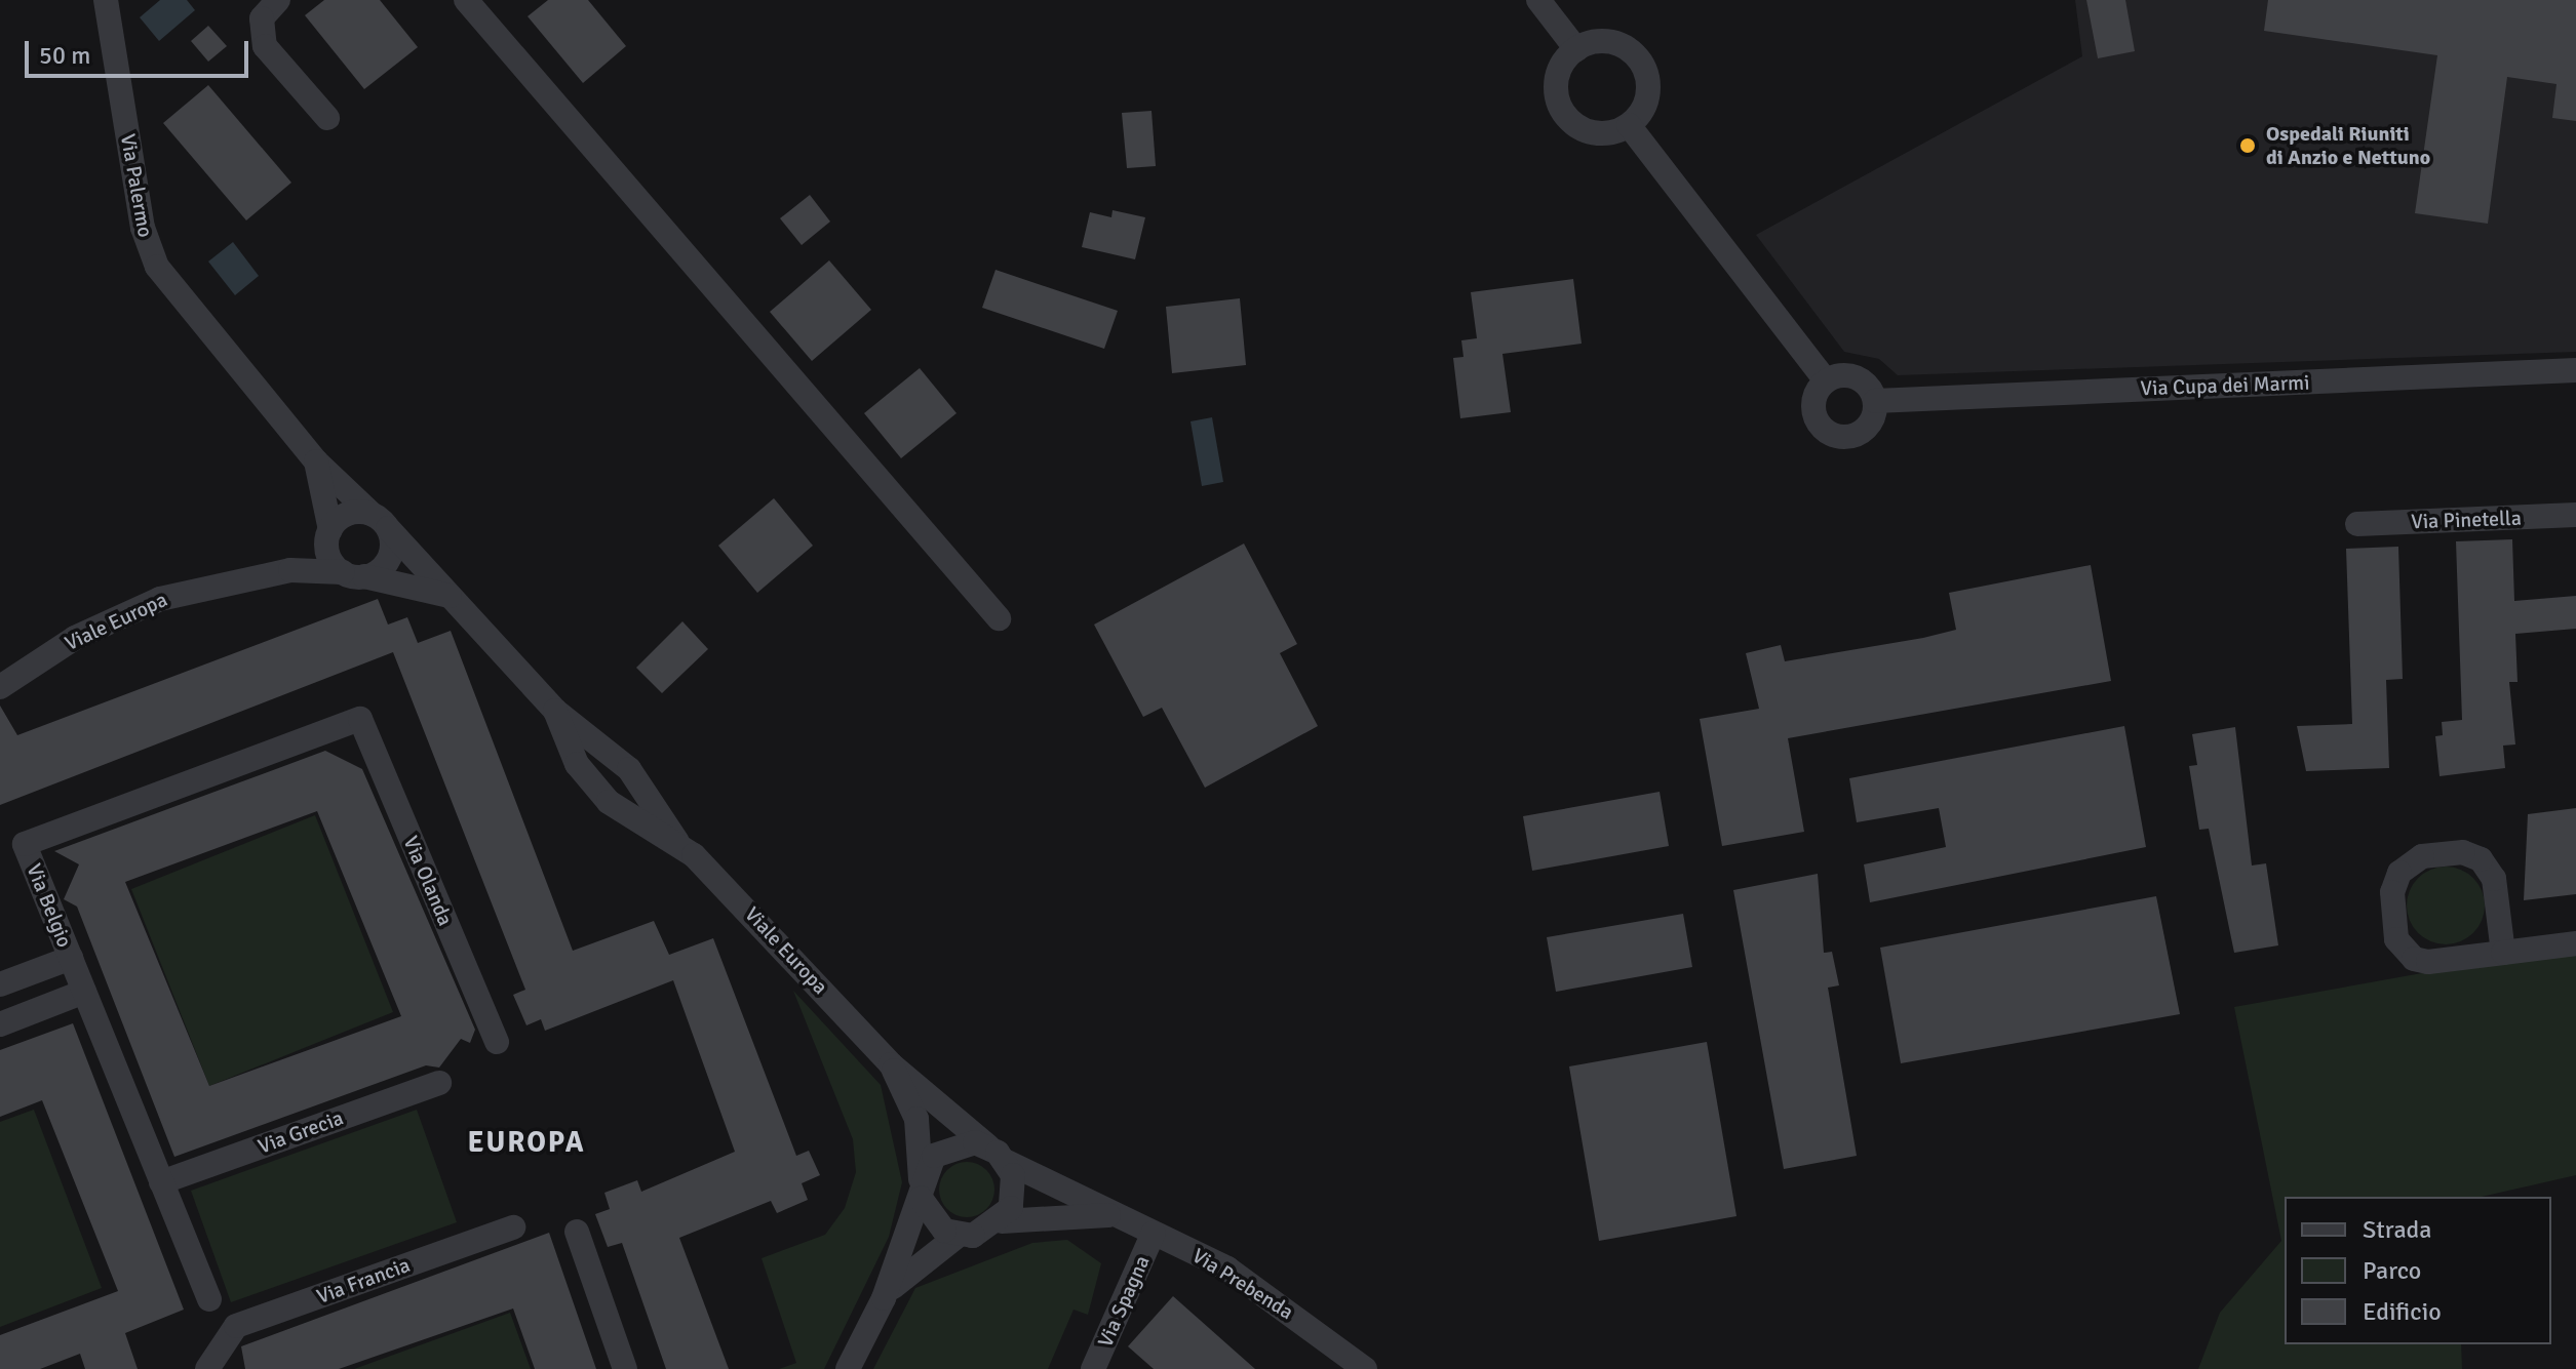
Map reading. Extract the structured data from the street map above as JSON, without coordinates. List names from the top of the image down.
{
  "streets": {
    "street": [
      "Via Palermo",
      "Via Cupa dei Marmi",
      "Via Pinetella",
      "Viale Europa",
      "Via Olanda",
      "Via Belgio",
      "Via Grecia",
      "Via Francia",
      "Via Prebenda",
      "Via Spagna"
    ]
  },
  "crossings": [
    ["Via Palermo", "Viale Europa"],
    ["Viale Europa", "Via Prebenda"],
    ["Via Olanda", "Via Belgio"],
    ["Via Belgio", "Via Grecia"],
    ["Via Prebenda", "Via Spagna"]
  ],
  "districts": ["EUROPA"],
  "places": ["Ospedali Riuniti di Anzio e Nettuno"],
  "legend": ["Strada", "Parco", "Edificio"],
  "scale_bar": "50 m"
}
